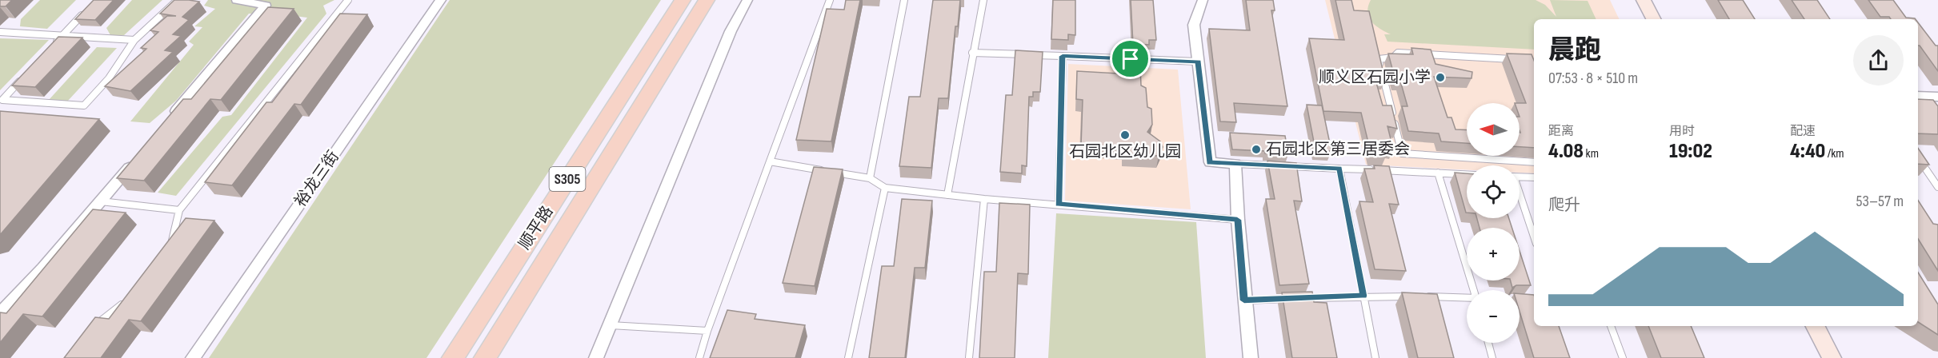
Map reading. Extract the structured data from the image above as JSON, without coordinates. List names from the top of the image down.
{
  "streets": {
    "main road": ["S305", "顺平路"],
    "street": ["裕龙三街"]
  },
  "places": ["顺义区石园小学", "石园北区幼儿园", "石园北区第三居委会"],
  "north": "left",
  "page": {
    "heading": ["晨跑", "07:53 · 8 × 510 m"],
    "stats": [
      ["距离", "4.08 km"],
      ["用时", "19:02"],
      ["配速", "4:40 /km"]
    ],
    "map_buttons": ["+", "−"],
    "chart": ["爬升", "53–57 m"]
  }
}
